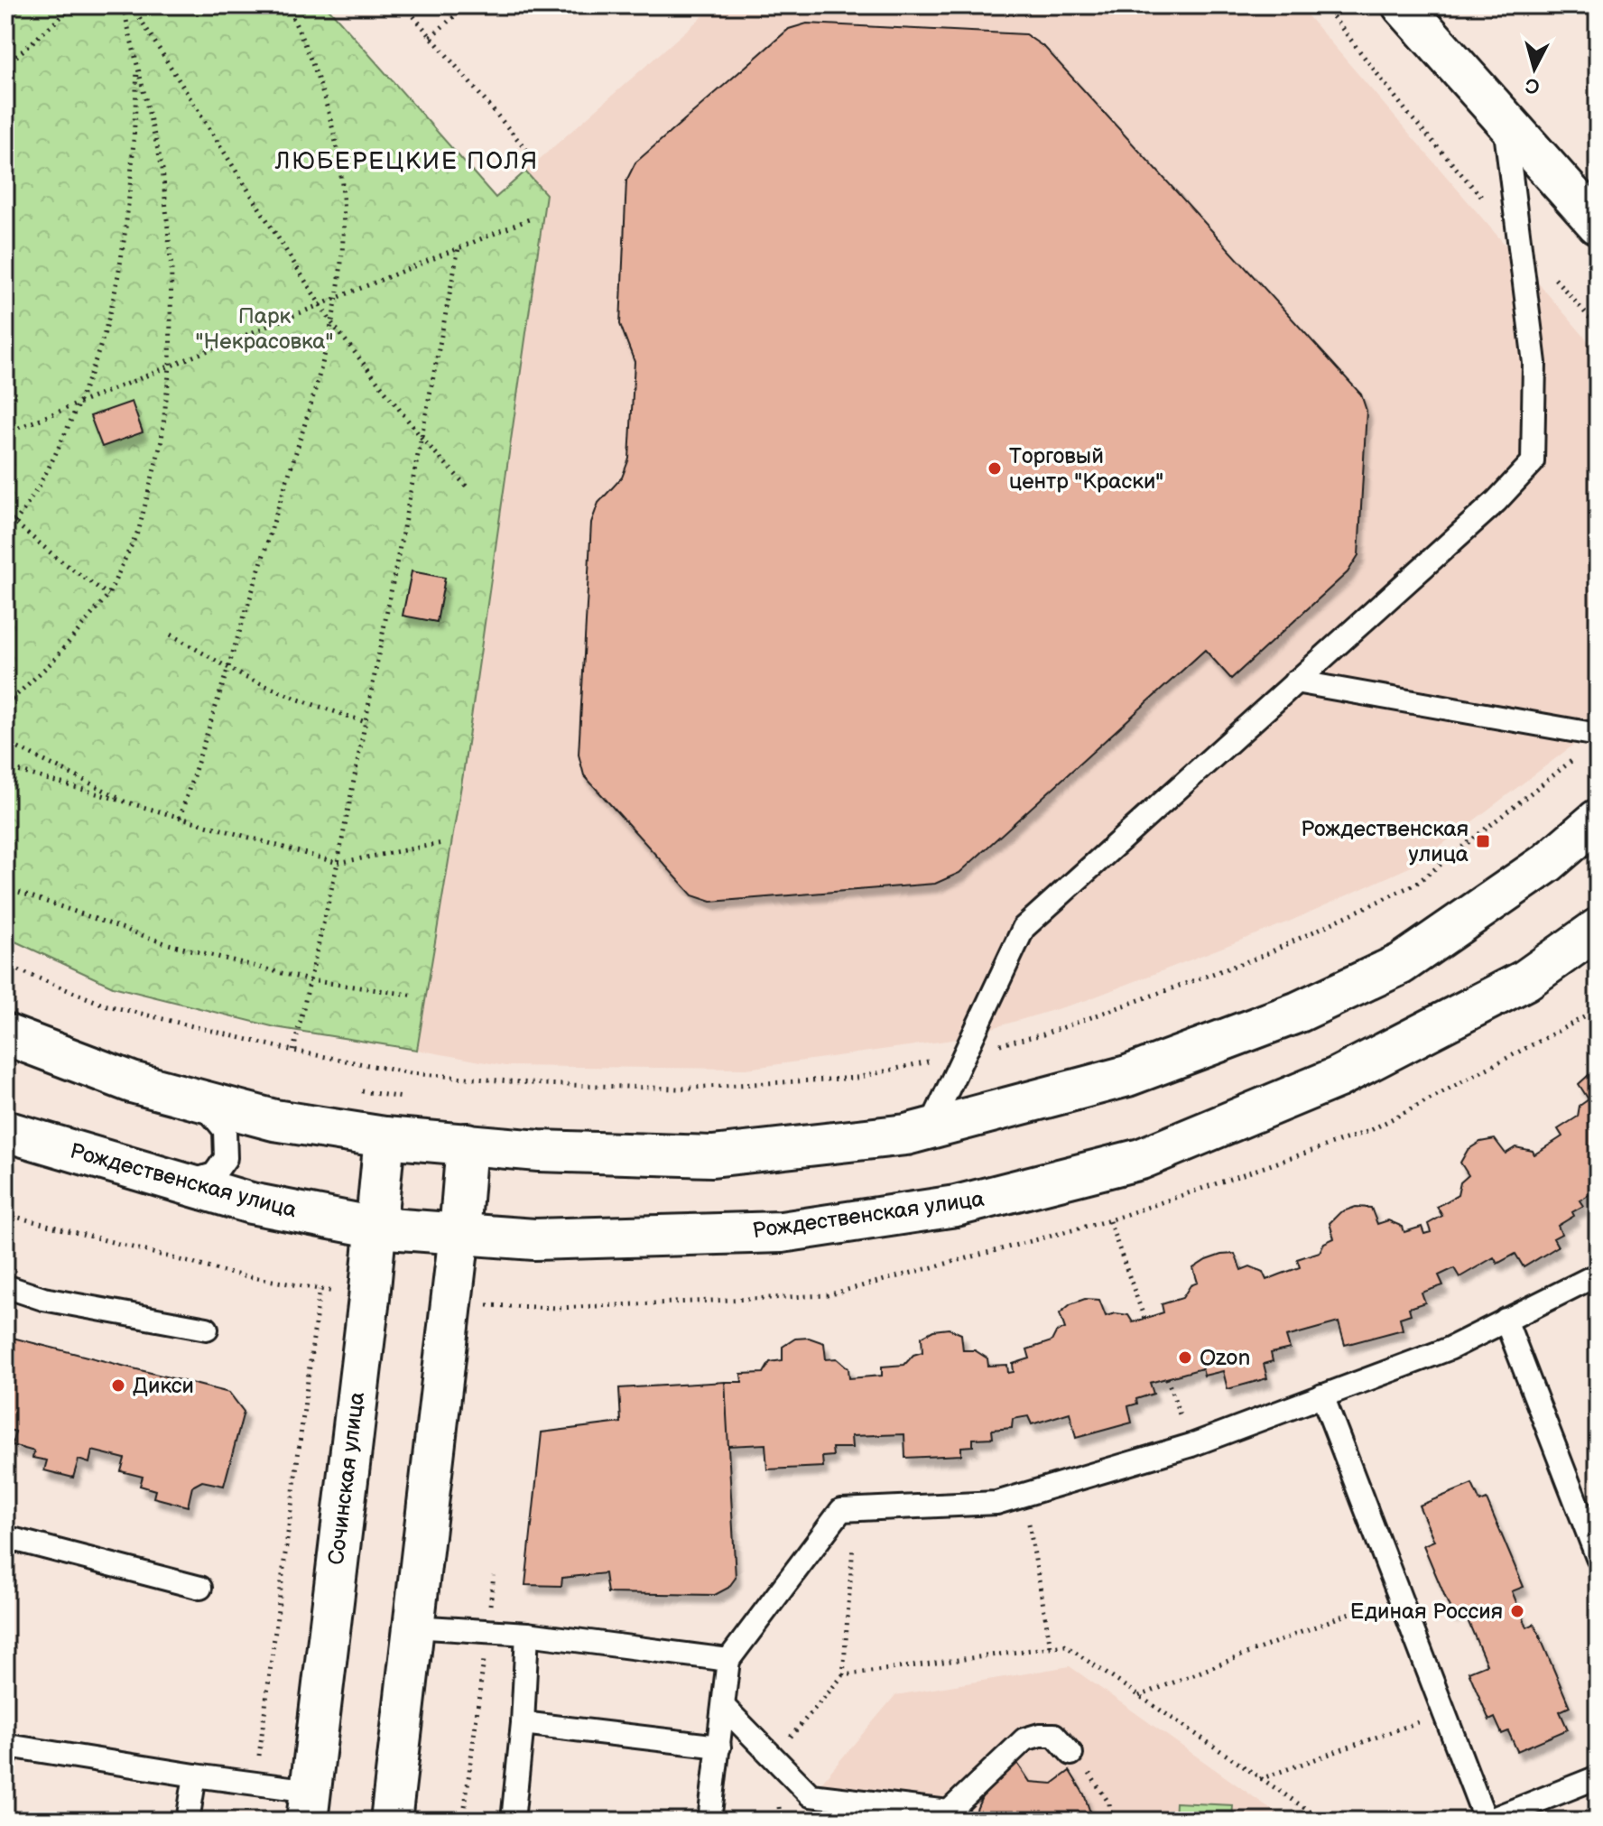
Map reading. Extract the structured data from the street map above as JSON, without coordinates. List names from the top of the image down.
{
  "streets": {
    "street": ["Рождественская улица", "Сочинская улица"]
  },
  "crossings": [
    ["Рождественская улица", "Сочинская улица"]
  ],
  "districts": ["ЛЮБЕРЕЦКИЕ ПОЛЯ"],
  "parks": ["Парк \"Некрасовка\""],
  "places": {
    "other": [
      "Торговый центр \"Краски\"",
      "Ozon",
      "Дикси",
      "Единая Россия"
    ],
    "transit": ["Рождественская улица"]
  },
  "north": "bottom"
}
